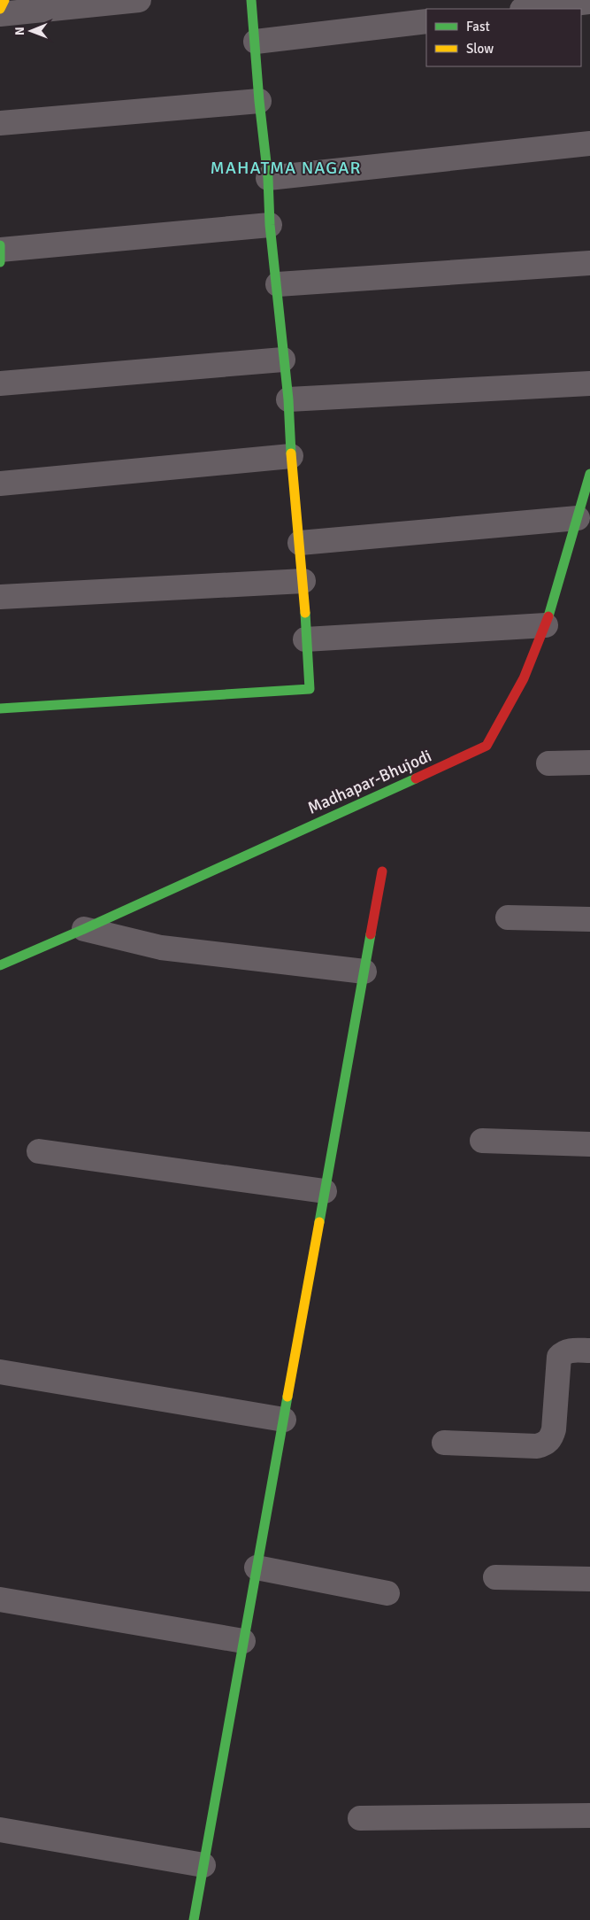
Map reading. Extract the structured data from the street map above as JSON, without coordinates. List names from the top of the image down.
{
  "streets": {
    "street": ["Madhapar-Bhujodi"]
  },
  "districts": ["MAHATMA NAGAR"],
  "legend": ["Fast", "Slow"],
  "north": "left"
}
